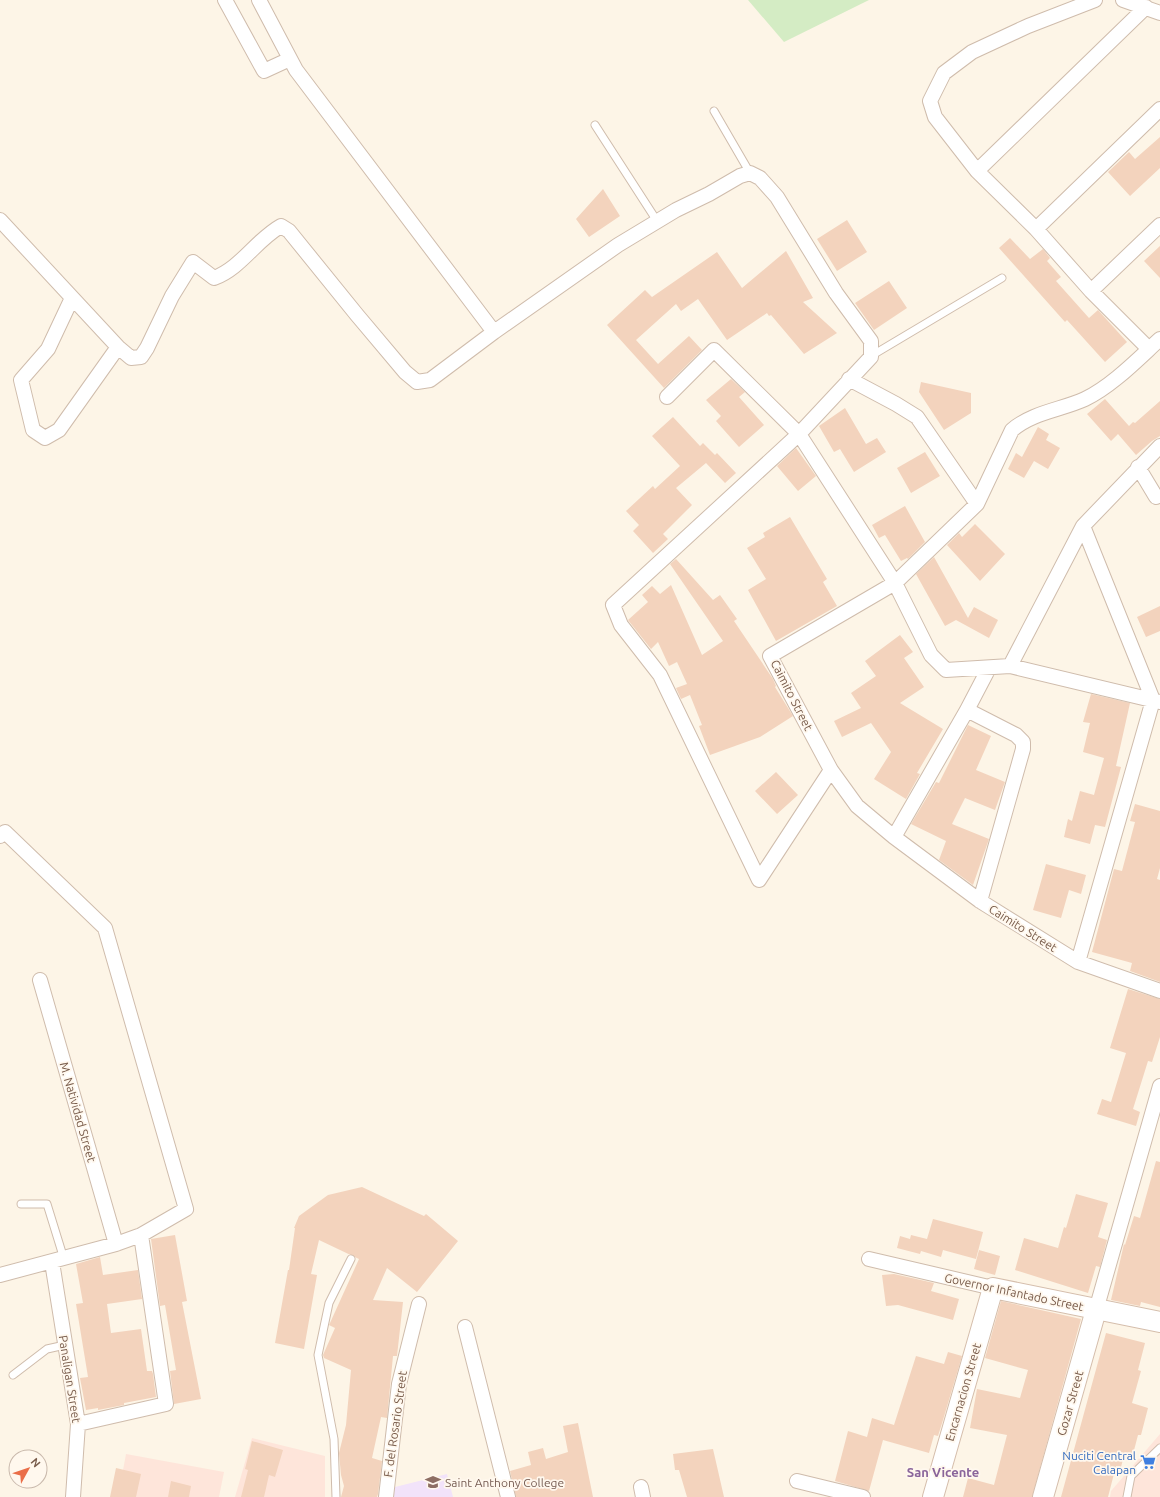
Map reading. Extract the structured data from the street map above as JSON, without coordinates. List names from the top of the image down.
{
  "streets": {
    "street": [
      "Caimito Street",
      "M. Natividad Street",
      "Governor Infantado Street",
      "Panaligan Street",
      "Encarnacion Street",
      "Gozar Street",
      "F. del Rosario Street"
    ]
  },
  "crossings": [
    ["Governor Infantado Street", "Encarnacion Street"],
    ["Governor Infantado Street", "Gozar Street"]
  ],
  "districts": ["San Vicente"],
  "places": {
    "supermarket": ["Nuciti Central Calapan"],
    "school or university": ["Saint Anthony College"]
  },
  "north": "top right"
}
